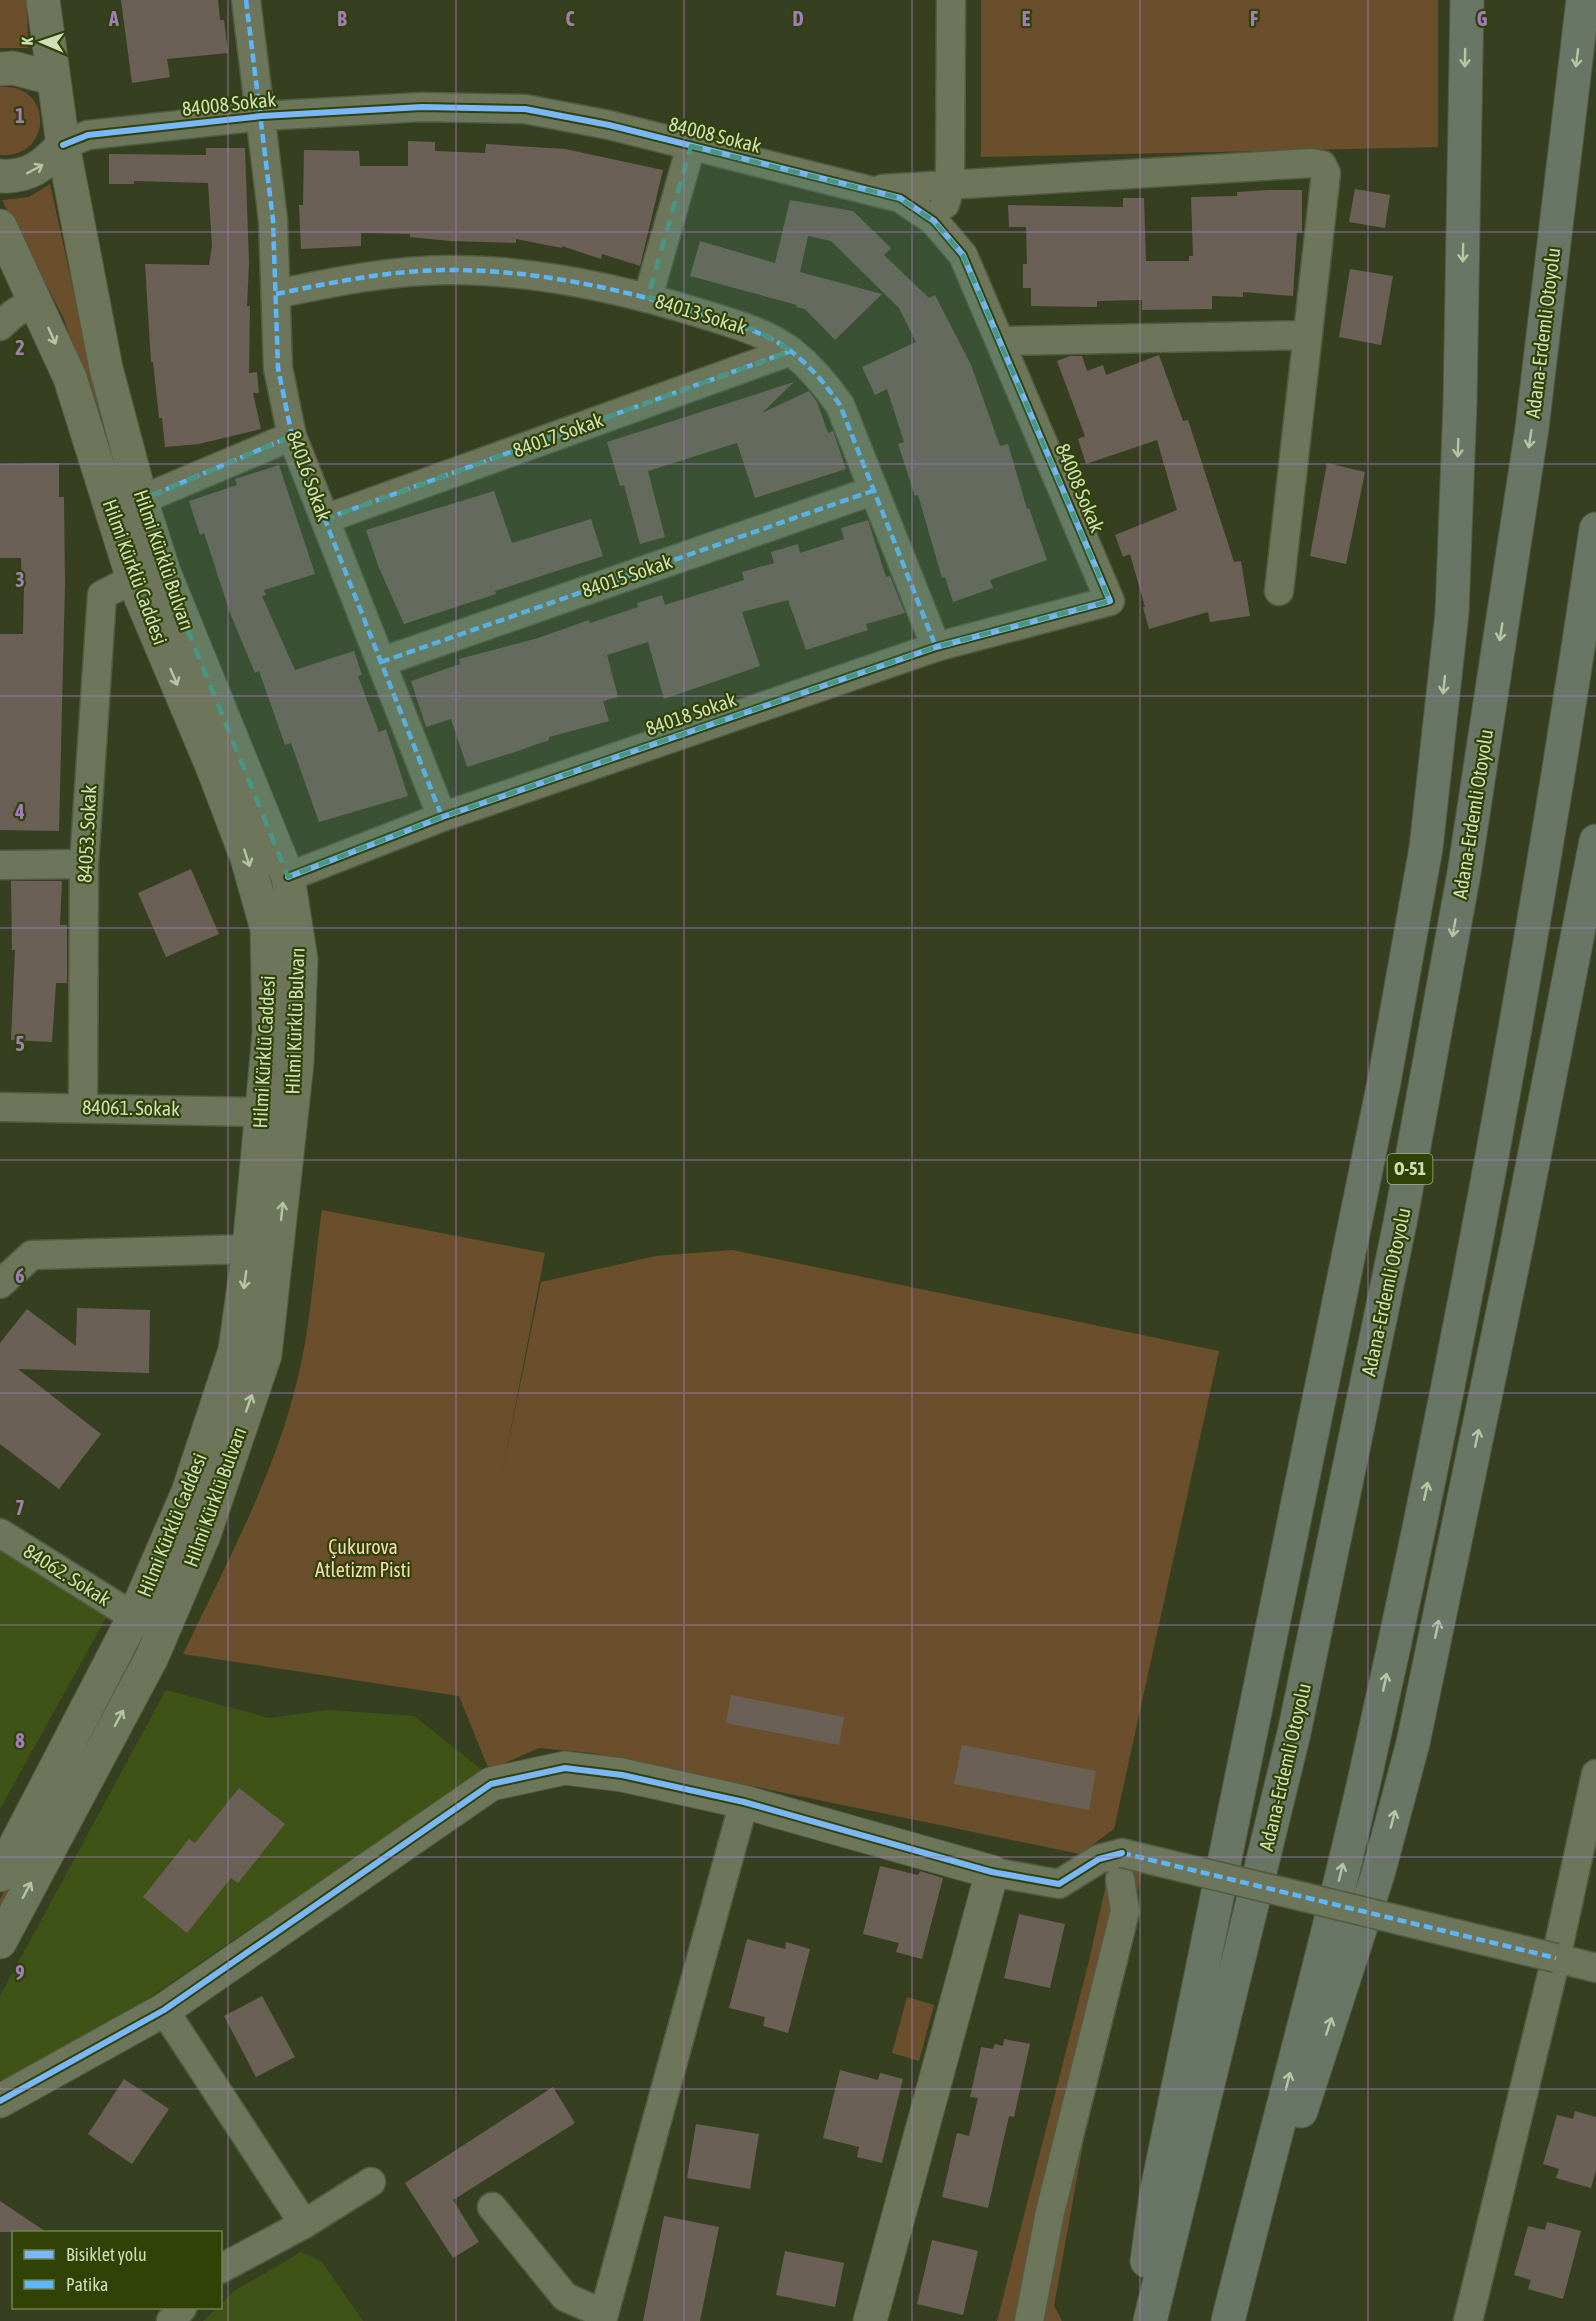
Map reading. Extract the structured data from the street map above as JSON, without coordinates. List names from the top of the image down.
{
  "streets": {
    "highway": ["Adana-Erdemli Otoyolu", "O-51"],
    "main road": ["Hilmi Kürklü Bulvarı", "Hilmi Kürklü Caddesi"],
    "street": [
      "84008 Sokak",
      "84013 Sokak",
      "84017 Sokak",
      "84016 Sokak",
      "84015 Sokak",
      "84018 Sokak",
      "84053. Sokak",
      "84061. Sokak",
      "84062. Sokak"
    ]
  },
  "crossings": [
    ["84008 Sokak", "84016 Sokak"],
    ["84008 Sokak", "Hilmi Kürklü Bulvarı"],
    ["84008 Sokak", "84018 Sokak"],
    ["84013 Sokak", "84017 Sokak"],
    ["84013 Sokak", "84016 Sokak"],
    ["84013 Sokak", "84015 Sokak"],
    ["84013 Sokak", "84018 Sokak"],
    ["84017 Sokak", "84016 Sokak"],
    ["84016 Sokak", "84015 Sokak"],
    ["84016 Sokak", "84018 Sokak"],
    ["Hilmi Kürklü Bulvarı", "84018 Sokak"],
    ["Hilmi Kürklü Caddesi", "84053. Sokak"],
    ["Hilmi Kürklü Caddesi", "84061. Sokak"],
    ["Hilmi Kürklü Caddesi", "84062. Sokak"],
    ["84053. Sokak", "84061. Sokak"]
  ],
  "one_way": ["Hilmi Kürklü Bulvarı", "Hilmi Kürklü Caddesi"],
  "parks": ["Çukurova Atletizm Pisti"],
  "legend": ["Bisiklet yolu", "Patika"],
  "north": "left",
  "grid": {
    "columns": [
      "A",
      "B",
      "C",
      "D",
      "E",
      "F",
      "G"
    ],
    "rows": [
      "1",
      "2",
      "3",
      "4",
      "5",
      "6",
      "7",
      "8",
      "9"
    ]
  }
}
